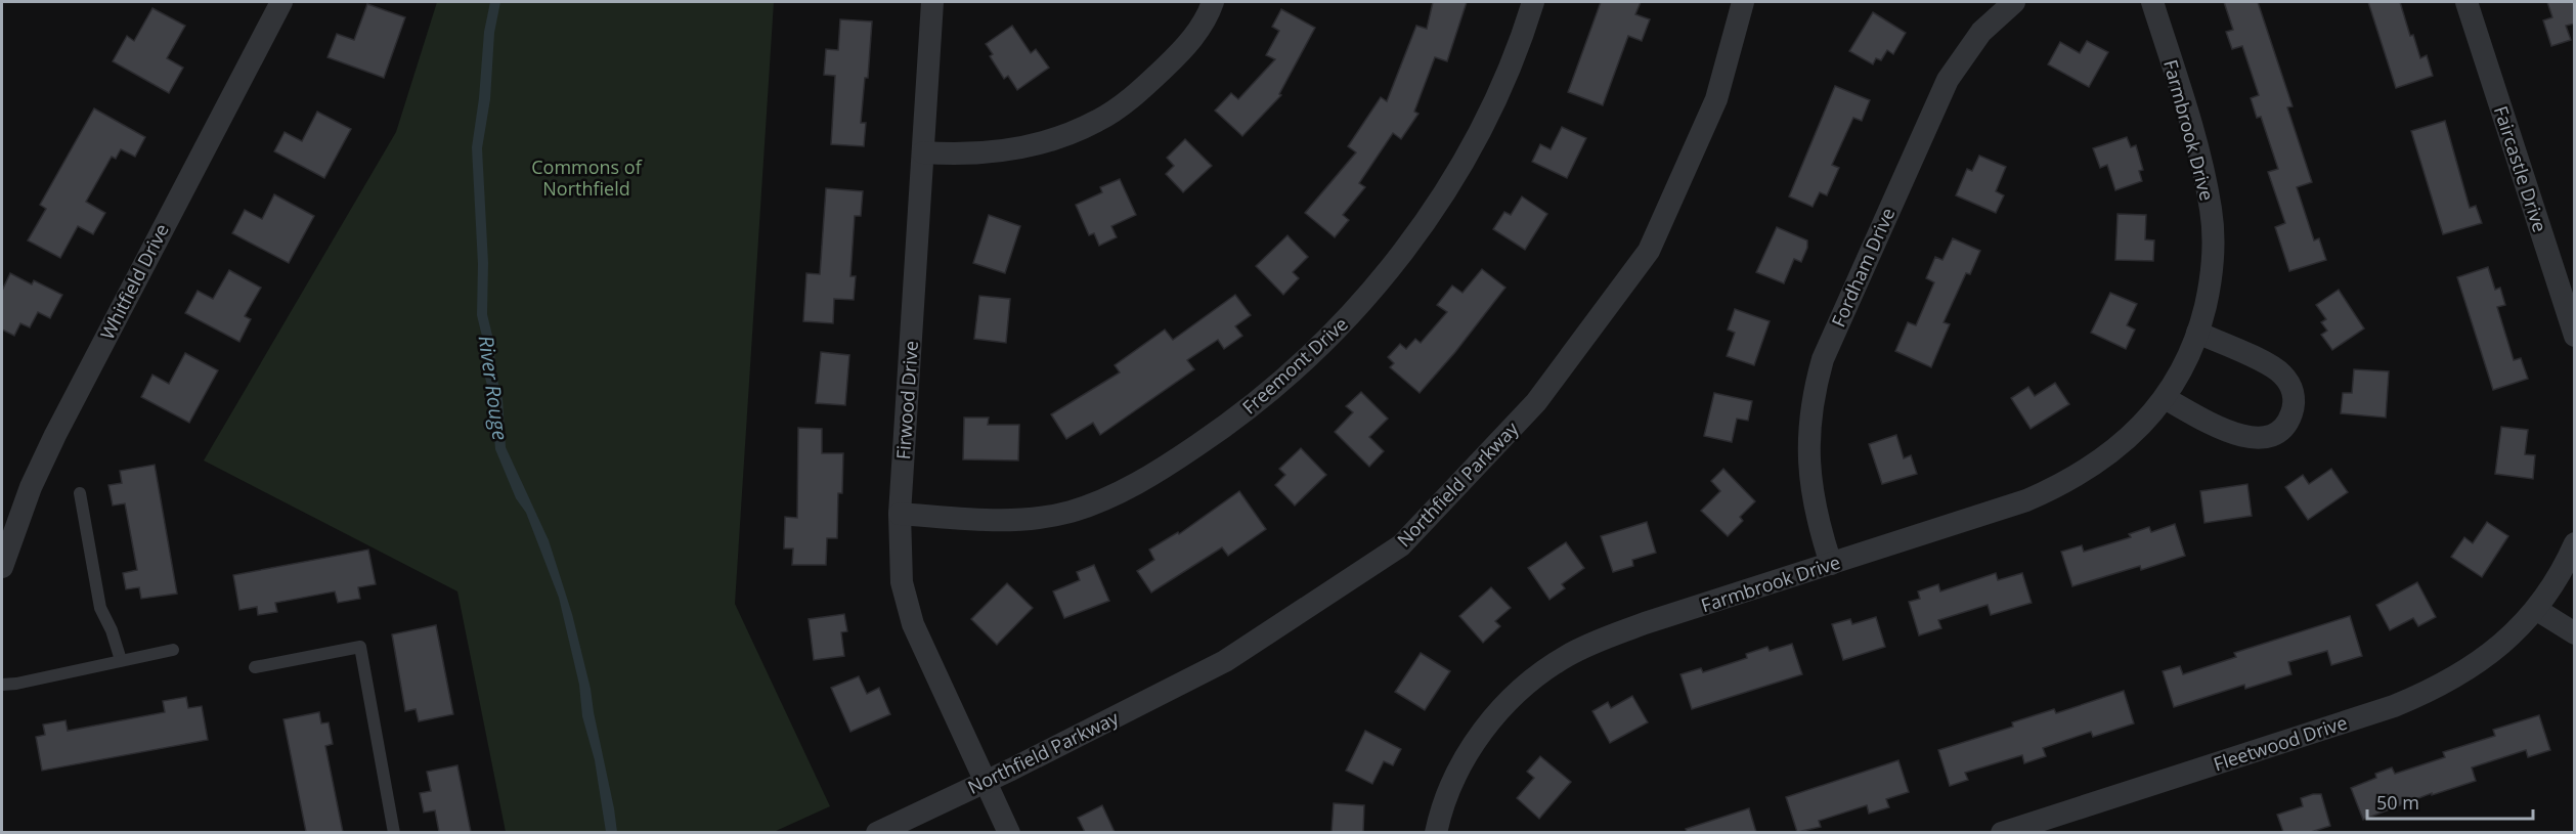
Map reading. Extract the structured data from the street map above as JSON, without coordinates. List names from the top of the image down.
{
  "streets": {
    "street": [
      "Farmbrook Drive",
      "Faircastle Drive",
      "Fordham Drive",
      "Whitfield Drive",
      "Freemont Drive",
      "Firwood Drive",
      "Northfield Parkway",
      "Fleetwood Drive"
    ]
  },
  "crossings": [
    ["Farmbrook Drive", "Fordham Drive"],
    ["Freemont Drive", "Firwood Drive"],
    ["Firwood Drive", "Northfield Parkway"]
  ],
  "water": ["River Rouge"],
  "parks": ["Commons of Northfield"],
  "scale_bar": "50 m"
}
